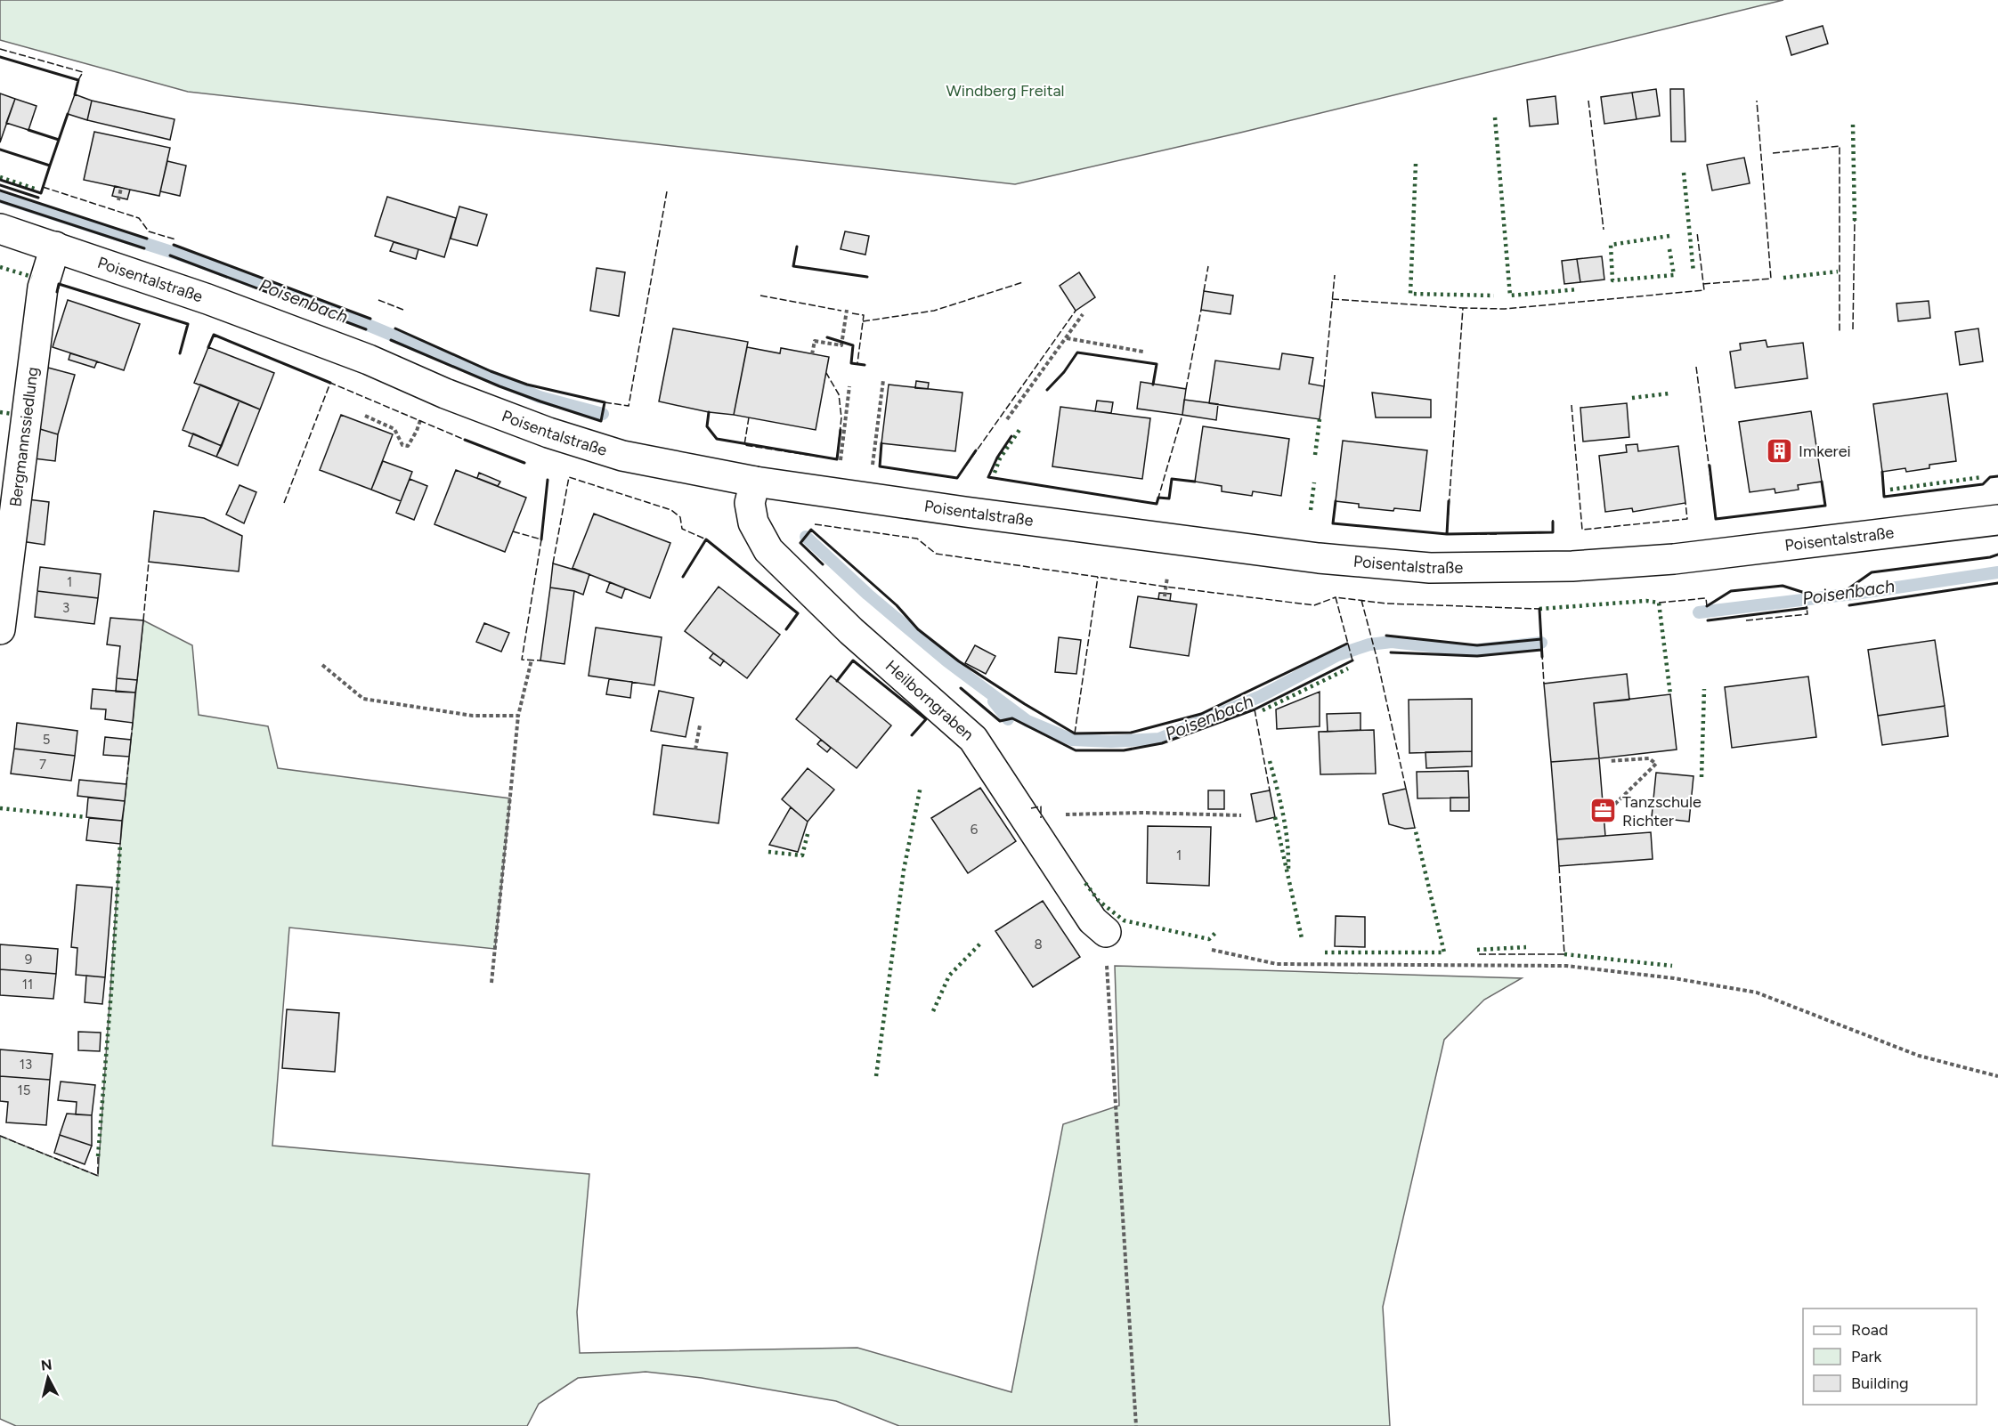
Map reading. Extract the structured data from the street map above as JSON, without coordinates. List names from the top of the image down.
{
  "streets": {
    "main road": ["Poisentalstraße", "Bergmannssiedlung", "Heilborngraben"]
  },
  "crossings": [
    ["Poisentalstraße", "Bergmannssiedlung"],
    ["Poisentalstraße", "Heilborngraben"]
  ],
  "water": ["Poisenbach"],
  "parks": ["Windberg Freital"],
  "places": {
    "building": ["Imkerei"],
    "office": ["Tanzschule Richter"]
  },
  "house_numbers": [
    "1",
    "3",
    "5",
    "7",
    "6",
    "1",
    "8",
    "9",
    "11",
    "13",
    "15"
  ],
  "legend": ["Road", "Park", "Building"],
  "north": "top"
}
